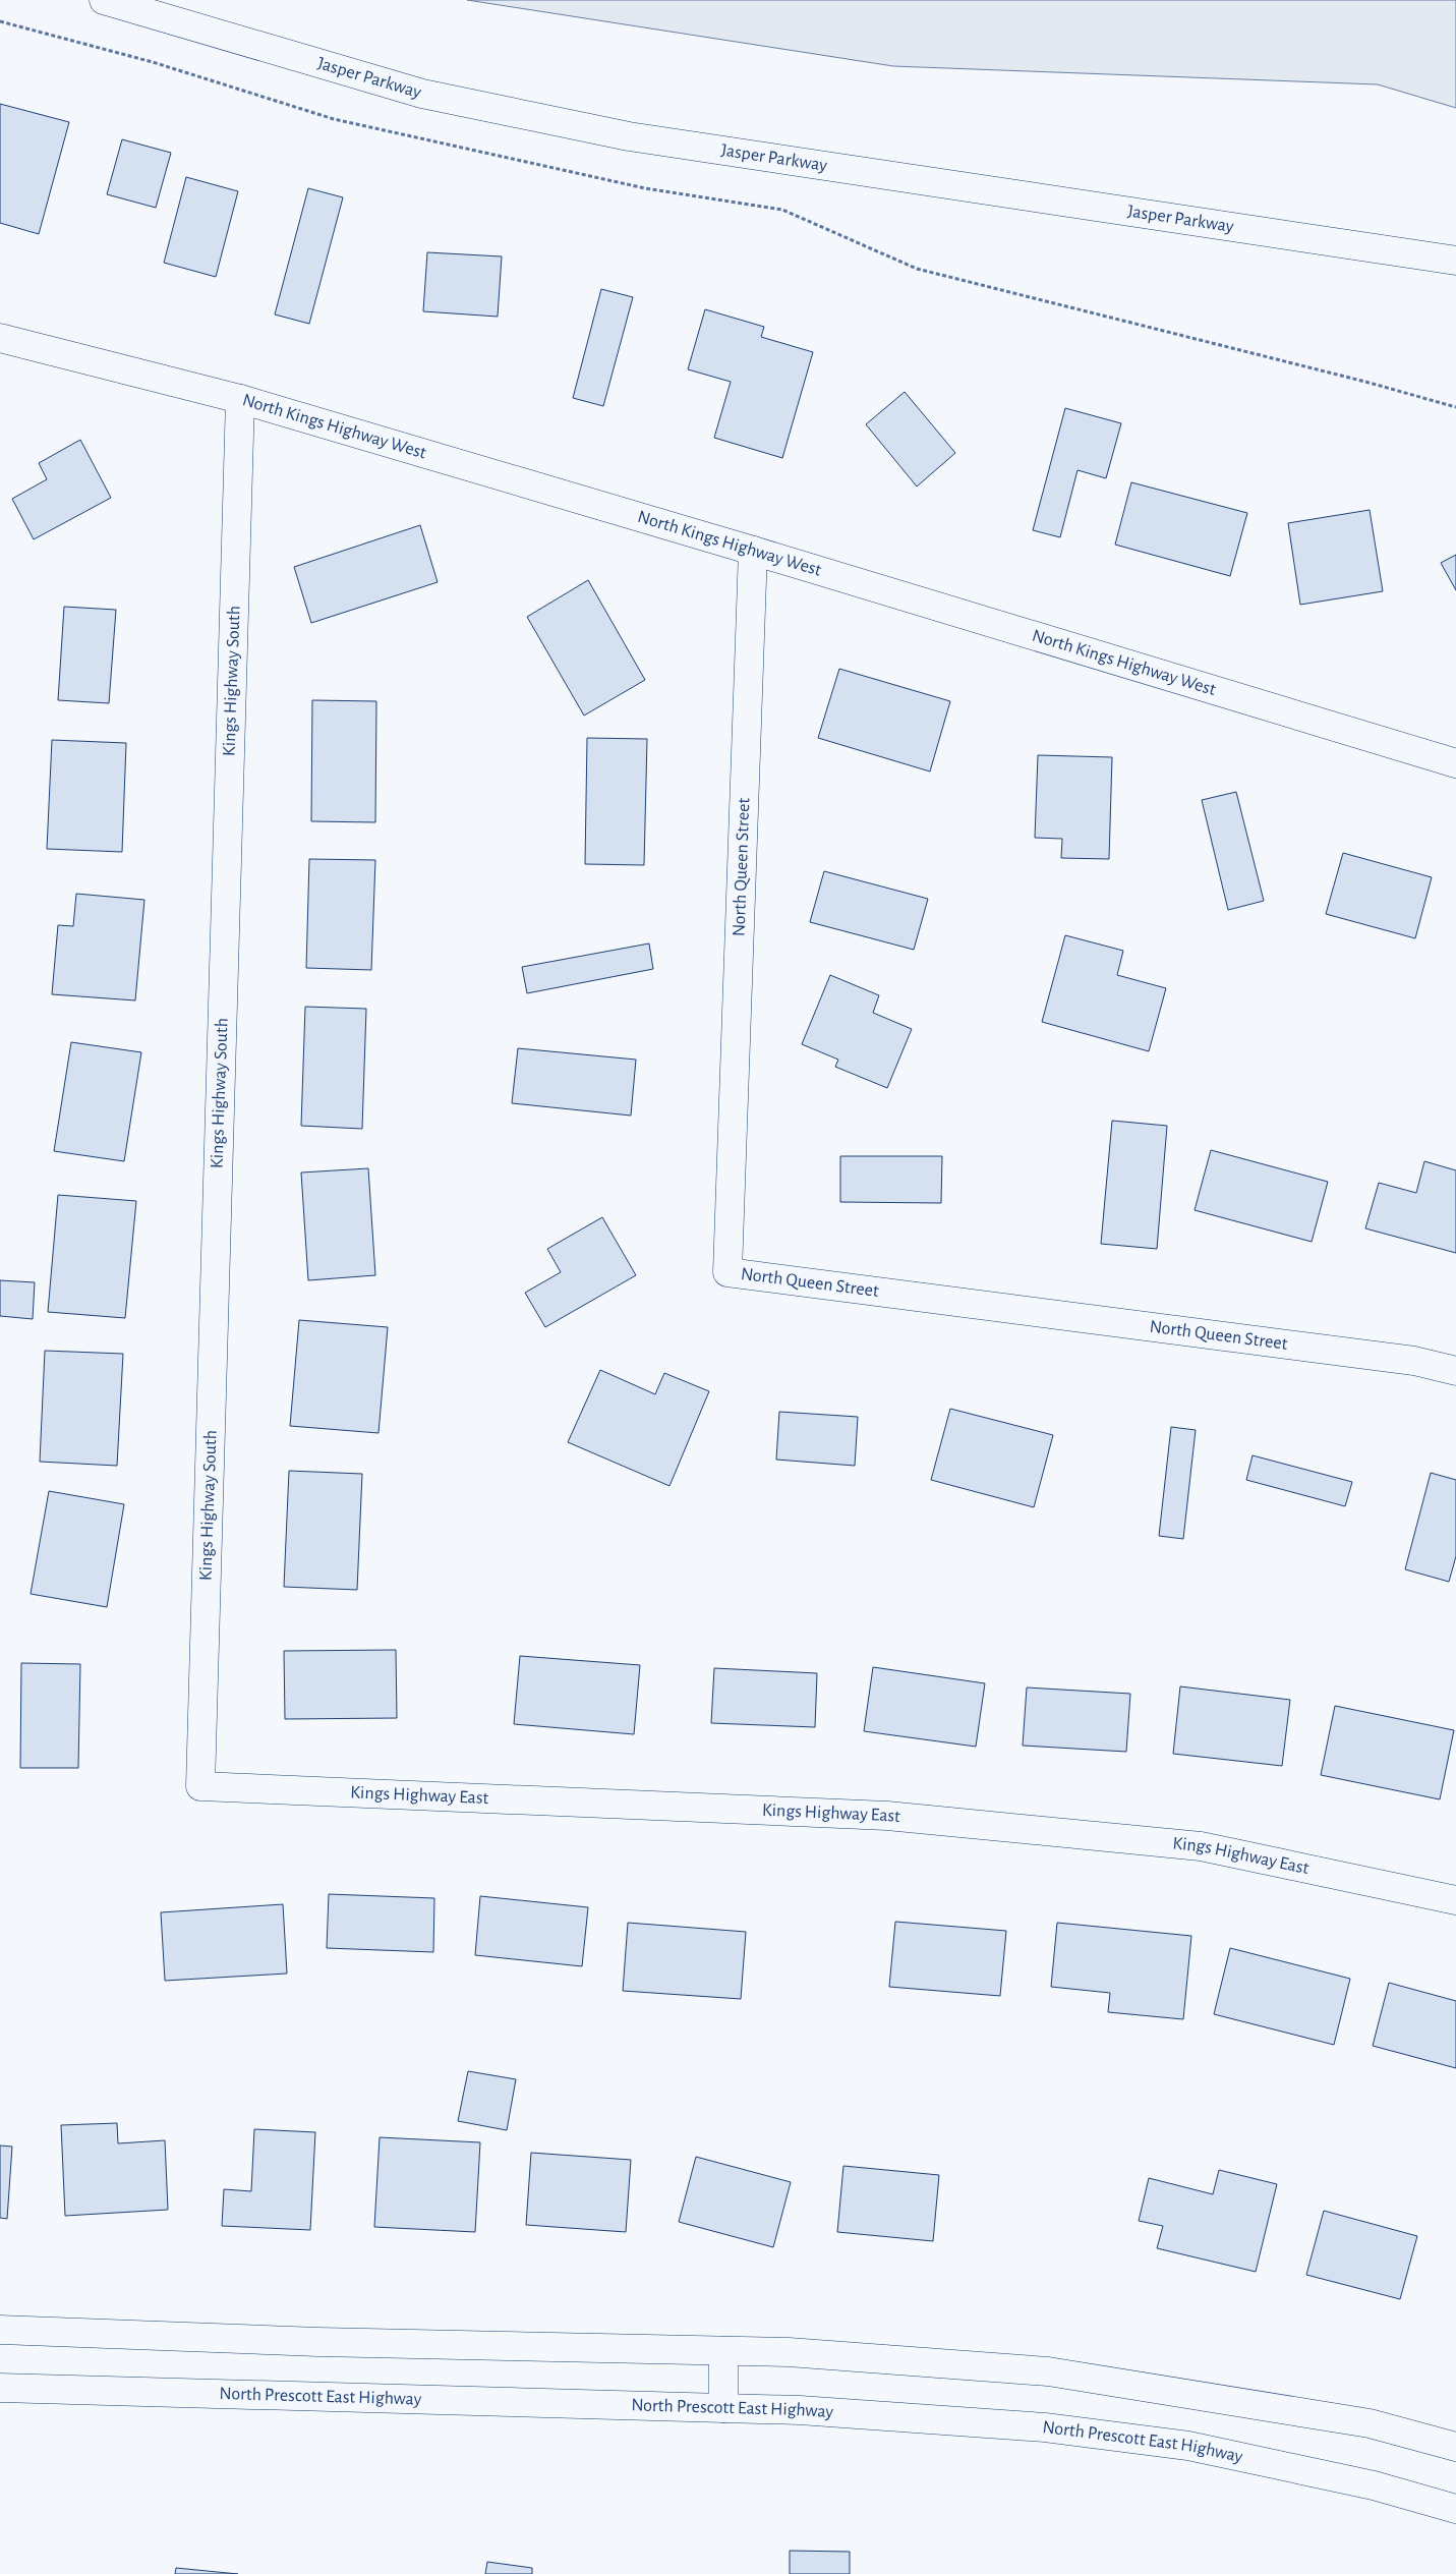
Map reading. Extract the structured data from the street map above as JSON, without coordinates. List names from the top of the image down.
{
  "streets": {
    "street": [
      "Jasper Parkway",
      "North Kings Highway West",
      "Kings Highway South",
      "North Queen Street",
      "Kings Highway East",
      "North Prescott East Highway"
    ]
  },
  "crossings": [
    ["North Kings Highway West", "Kings Highway South"],
    ["North Kings Highway West", "North Queen Street"],
    ["Kings Highway South", "Kings Highway East"]
  ]
}
